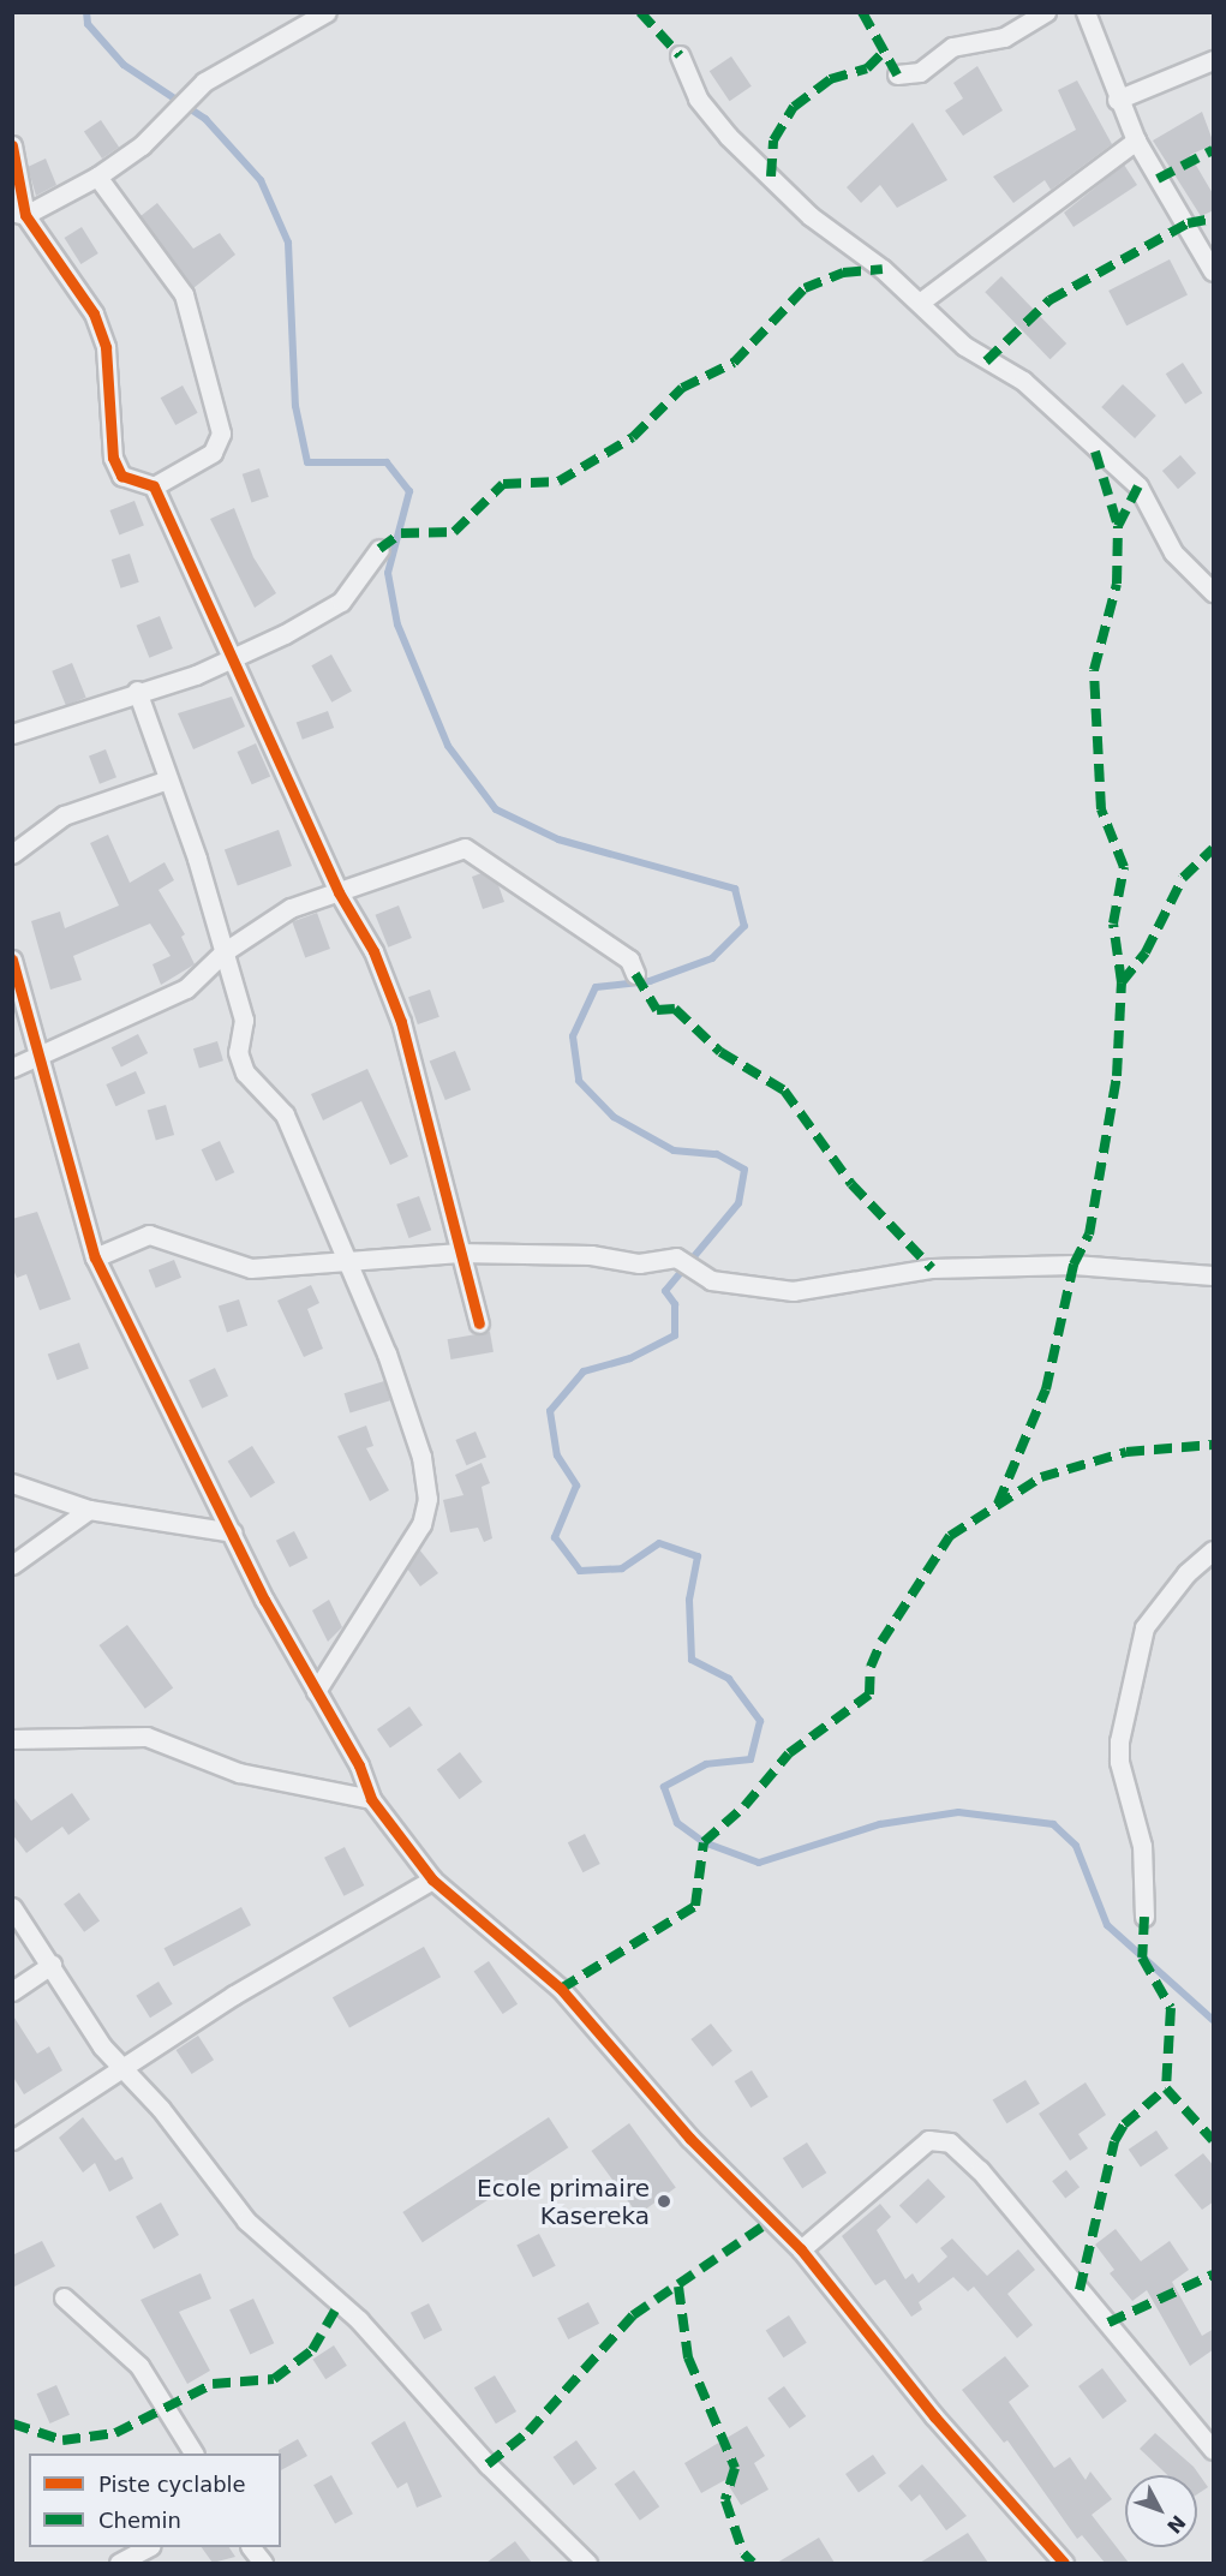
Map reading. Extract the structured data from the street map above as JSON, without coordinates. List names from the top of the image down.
{
  "places": ["Ecole primaire Kasereka"],
  "legend": ["Piste cyclable", "Chemin"],
  "north": "bottom right"
}
